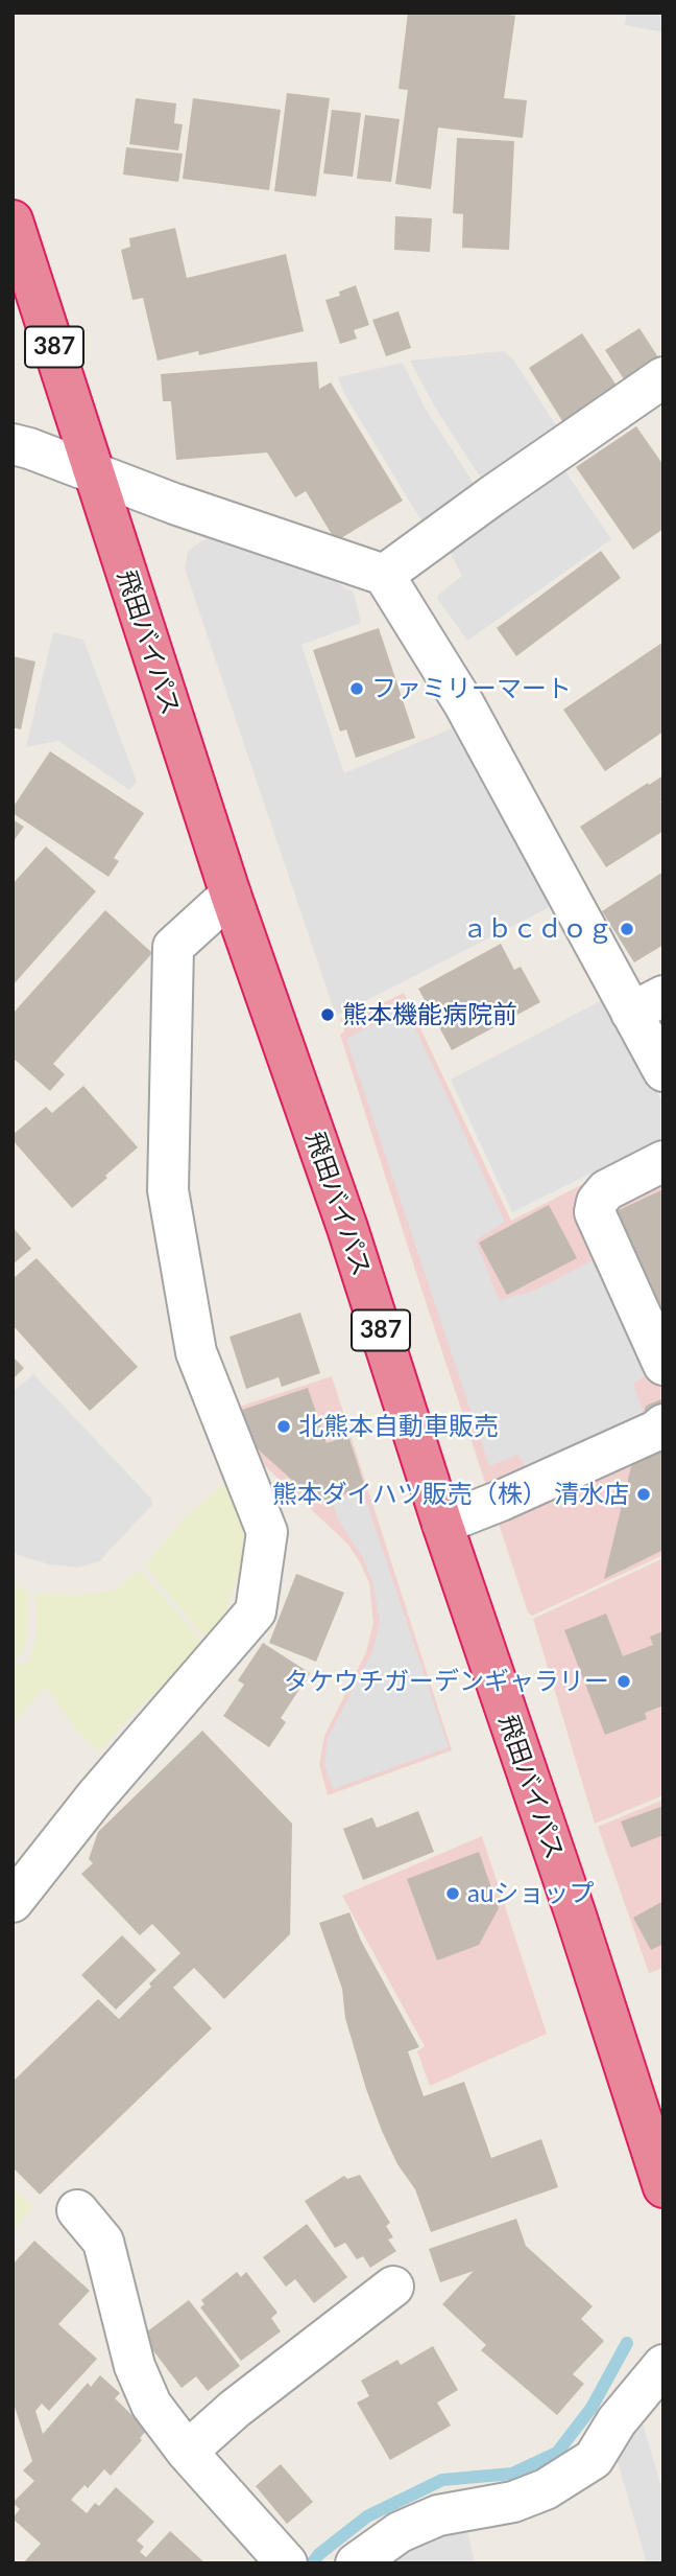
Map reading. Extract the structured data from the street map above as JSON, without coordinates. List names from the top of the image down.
{
  "streets": {
    "highway": ["387", "飛田バイパス"]
  },
  "places": [
    "ファミリーマート",
    "ａｂｃｄｏｇ",
    "熊本機能病院前",
    "北熊本自動車販売",
    "熊本ダイハツ販売（株） 清水店",
    "タケウチガーデンギャラリー",
    "auショップ"
  ]
}
